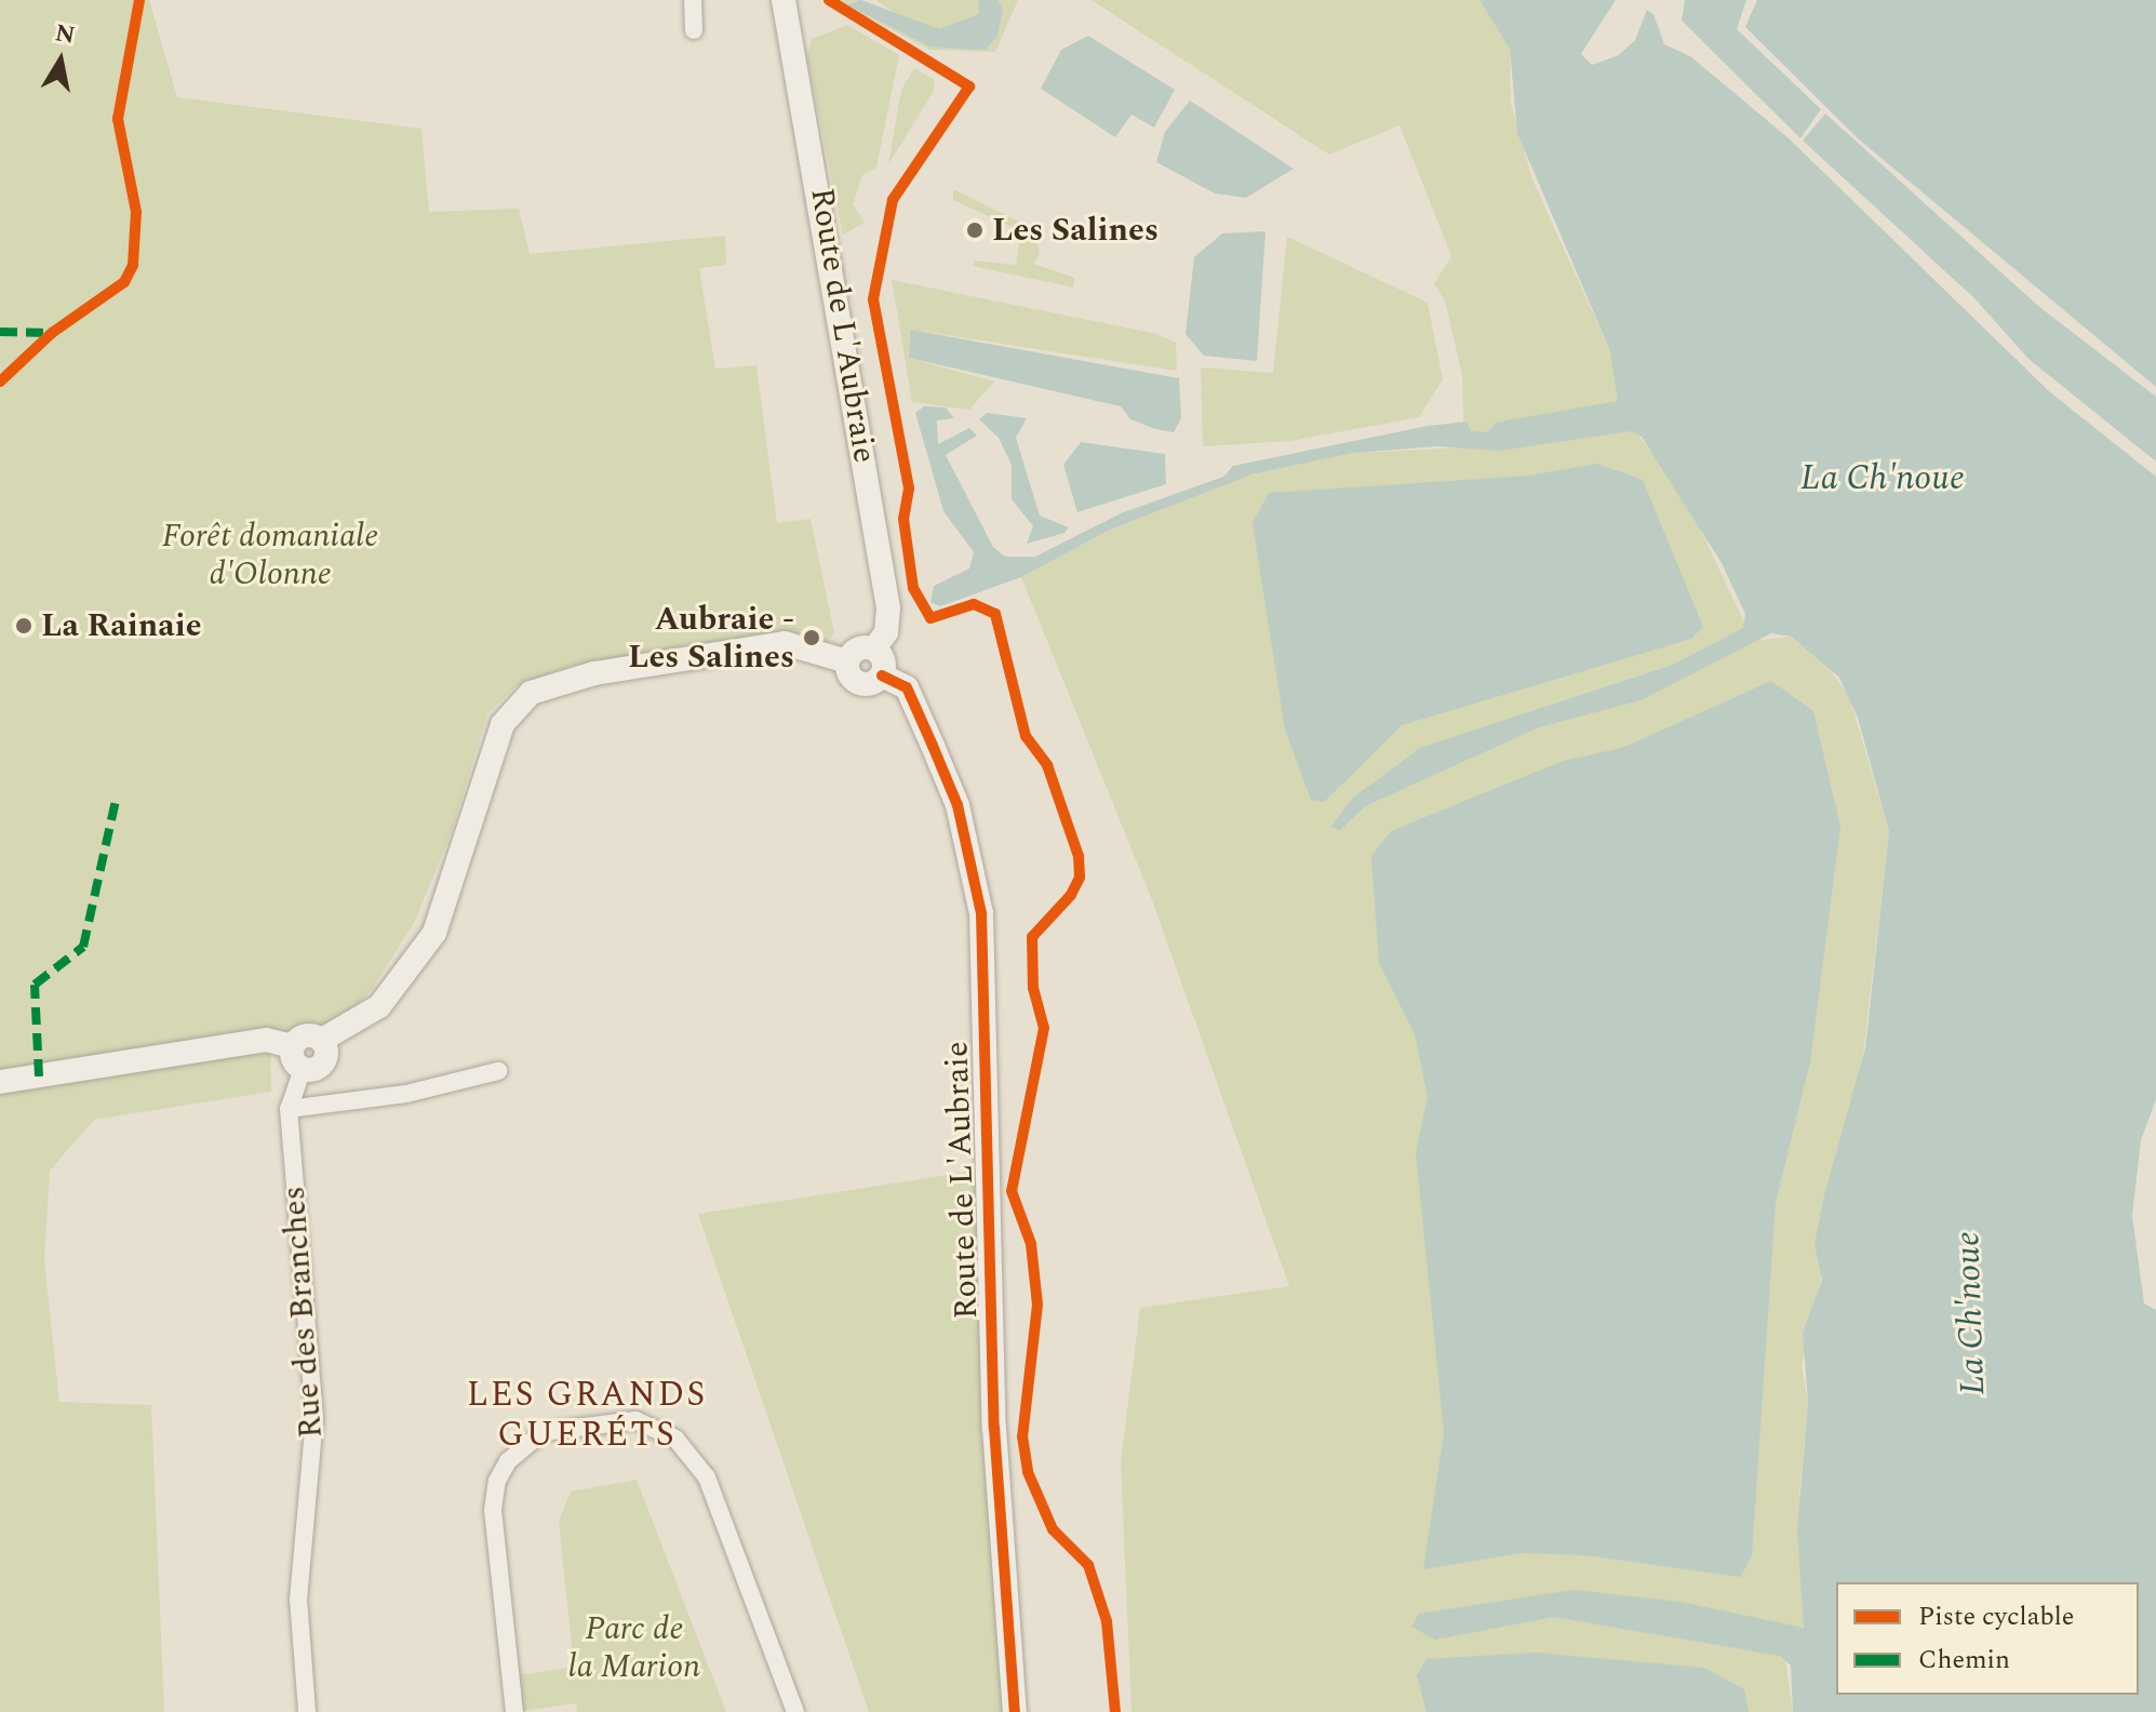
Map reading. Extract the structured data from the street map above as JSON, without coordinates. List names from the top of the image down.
{
  "streets": {
    "street": ["Route de L'Aubraie", "Rue des Branches"]
  },
  "districts": ["LES GRANDS GUERÉTS"],
  "water": ["La Ch'noue"],
  "parks": ["Forêt domaniale d'Olonne", "Parc de la Marion"],
  "places": ["Les Salines", "La Rainaie", "Aubraie - Les Salines"],
  "legend": ["Piste cyclable", "Chemin"],
  "north": "top"
}
